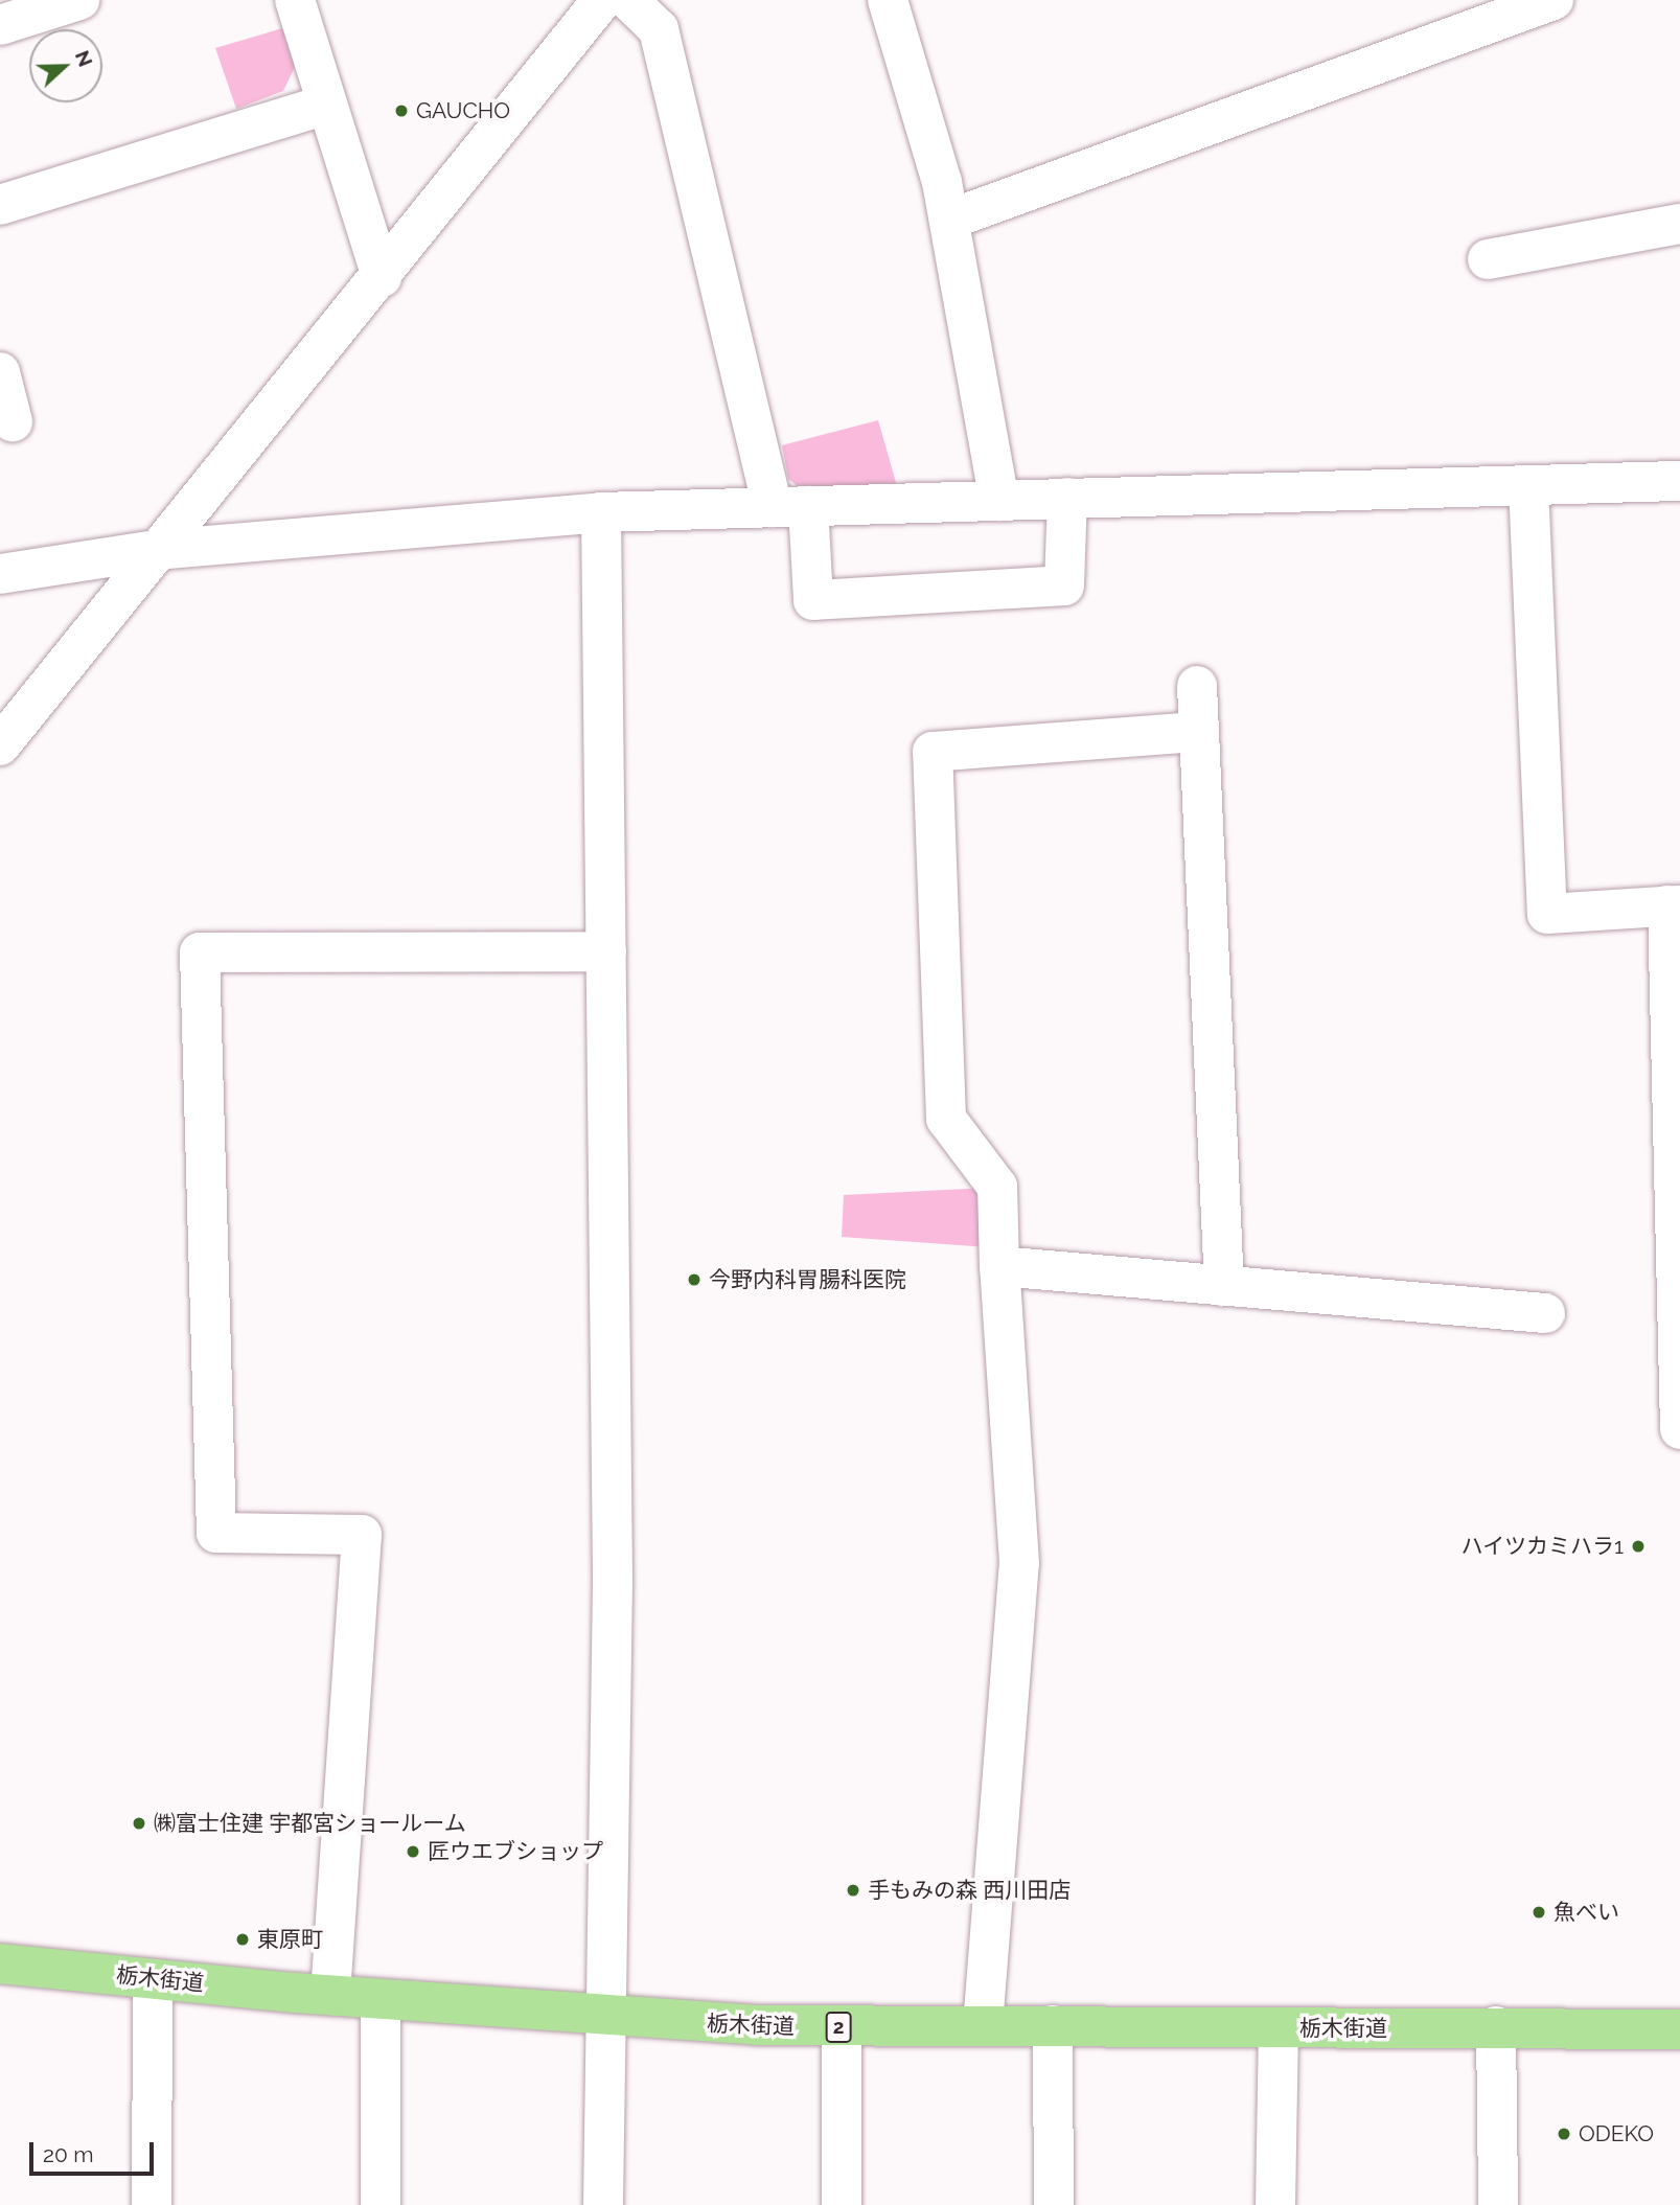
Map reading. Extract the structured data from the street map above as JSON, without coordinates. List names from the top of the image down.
{
  "streets": {
    "main road": ["栃木街道", "2"]
  },
  "places": [
    "GAUCHO",
    "今野内科胃腸科医院",
    "ハイツカミハラ1",
    "㈱富士住建 宇都宮ショールーム",
    "匠ウエブショップ",
    "手もみの森 西川田店",
    "魚べい",
    "東原町",
    "ODEKO"
  ],
  "scale_bar": "20 m",
  "north": "right"
}
